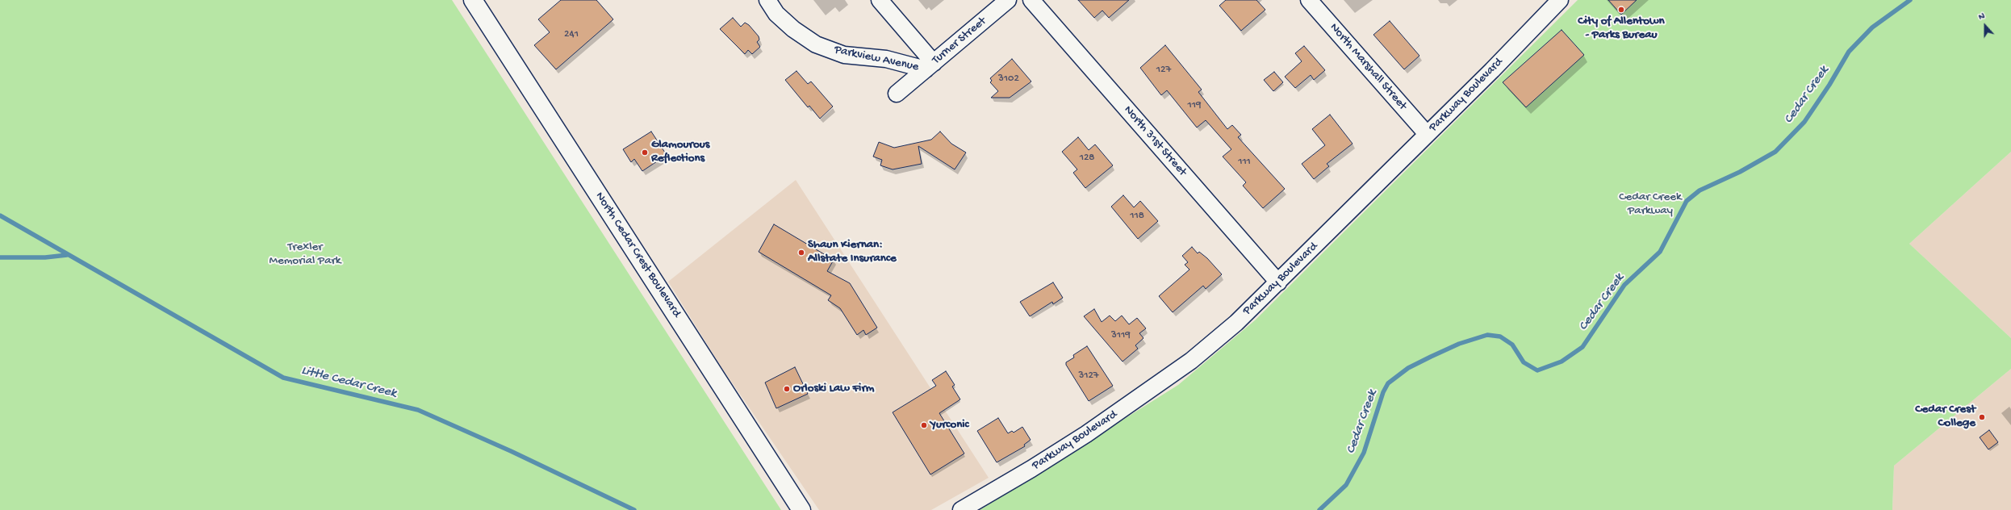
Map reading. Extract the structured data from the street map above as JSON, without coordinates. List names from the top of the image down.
{
  "streets": {
    "main road": ["North Cedar Crest Boulevard"],
    "street": [
      "Turner Street",
      "Parkview Avenue",
      "North Marshall Street",
      "Parkway Boulevard",
      "North 31st Street"
    ]
  },
  "crossings": [
    ["Turner Street", "Parkview Avenue"],
    ["North Marshall Street", "Parkway Boulevard"],
    ["Parkway Boulevard", "North 31st Street"]
  ],
  "water": ["Cedar Creek", "Little Cedar Creek"],
  "parks": ["Cedar Creek Parkway", "Trexler Memorial Park"],
  "places": [
    "City of Allentown - Parks Bureau",
    "Glamourous Reflections",
    "Shaun Kiernan: Allstate Insurance",
    "Orloski Law Firm",
    "Cedar Crest College",
    "Yurconic"
  ],
  "house_numbers": [
    "241",
    "127",
    "3102",
    "119",
    "128",
    "111",
    "118",
    "3119",
    "3127"
  ],
  "north": "top"
}
